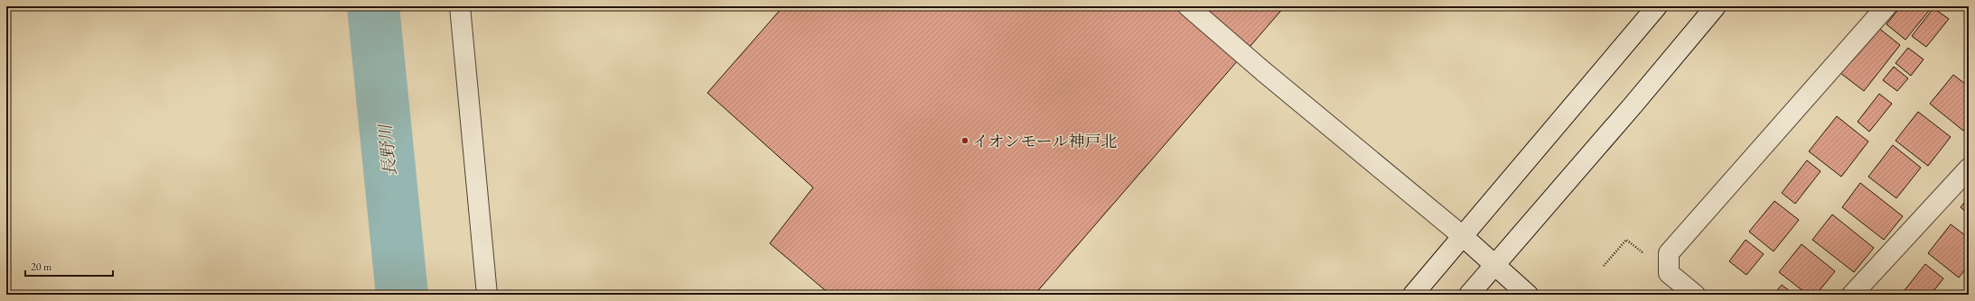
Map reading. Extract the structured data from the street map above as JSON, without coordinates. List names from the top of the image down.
{
  "water": ["長野川"],
  "places": ["イオンモール神戸北"],
  "scale_bar": "20 m"
}
